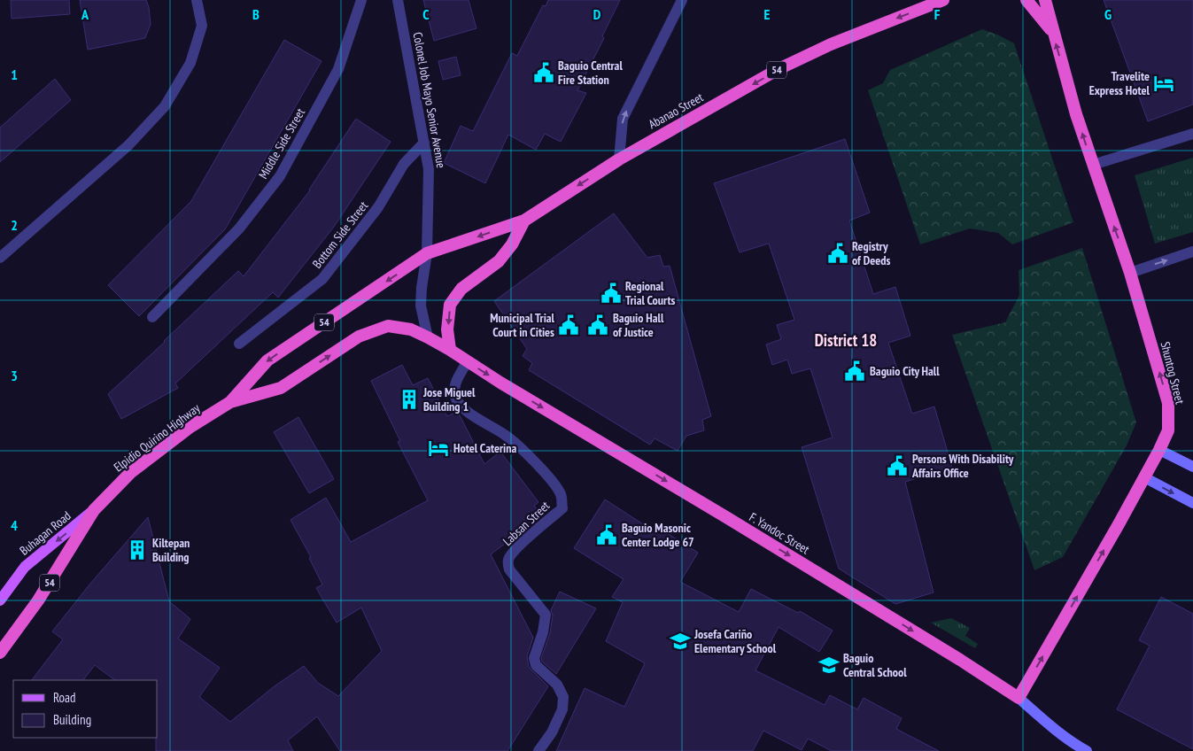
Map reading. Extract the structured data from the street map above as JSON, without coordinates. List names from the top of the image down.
{
  "streets": {
    "highway": [
      "54",
      "Abanao Street",
      "Shuntog Street",
      "Elpidio Quirino Highway",
      "F. Yandoc Street"
    ],
    "main road": ["Buhagan Road"],
    "street": [
      "Colonel Job Mayo Senior Avenue",
      "Middle Side Street",
      "Bottom Side Street",
      "Labsan Street"
    ]
  },
  "crossings": [
    ["Colonel Job Mayo Senior Avenue", "Abanao Street"],
    ["Colonel Job Mayo Senior Avenue", "Bottom Side Street"],
    ["Colonel Job Mayo Senior Avenue", "Elpidio Quirino Highway"],
    ["Abanao Street", "Elpidio Quirino Highway"],
    ["Shuntog Street", "F. Yandoc Street"],
    ["Elpidio Quirino Highway", "Buhagan Road"],
    ["Elpidio Quirino Highway", "F. Yandoc Street"],
    ["Labsan Street", "F. Yandoc Street"]
  ],
  "one_way": [
    "Abanao Street",
    "Shuntog Street",
    "Buhagan Road",
    "F. Yandoc Street"
  ],
  "districts": ["District 18"],
  "places": {
    "public building": [
      "Baguio Central Fire Station",
      "Registry of Deeds",
      "Regional Trial Courts",
      "Municipal Trial Court in Cities",
      "Baguio Hall of Justice",
      "Baguio City Hall",
      "Persons With Disability Affairs Office",
      "Baguio Masonic Center Lodge 67"
    ],
    "hotel": ["Travelite Express Hotel", "Hotel Caterina"],
    "building": ["Jose Miguel Building 1", "Kiltepan Building"],
    "school or university": ["Josefa Cariño Elementary School", "Baguio Central School"]
  },
  "legend": ["Road", "Building"],
  "grid": {
    "columns": [
      "A",
      "B",
      "C",
      "D",
      "E",
      "F",
      "G"
    ],
    "rows": [
      "1",
      "2",
      "3",
      "4"
    ]
  }
}
